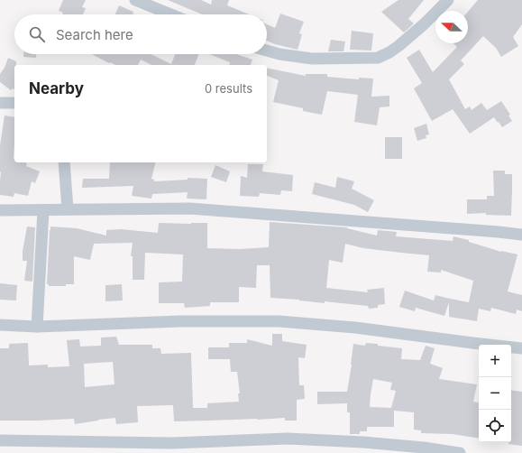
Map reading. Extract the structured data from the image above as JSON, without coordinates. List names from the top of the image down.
{
  "north": "left",
  "page": {
    "search": "Search here",
    "heading": ["Nearby", "0 results"],
    "map_buttons": ["+", "−"]
  }
}
